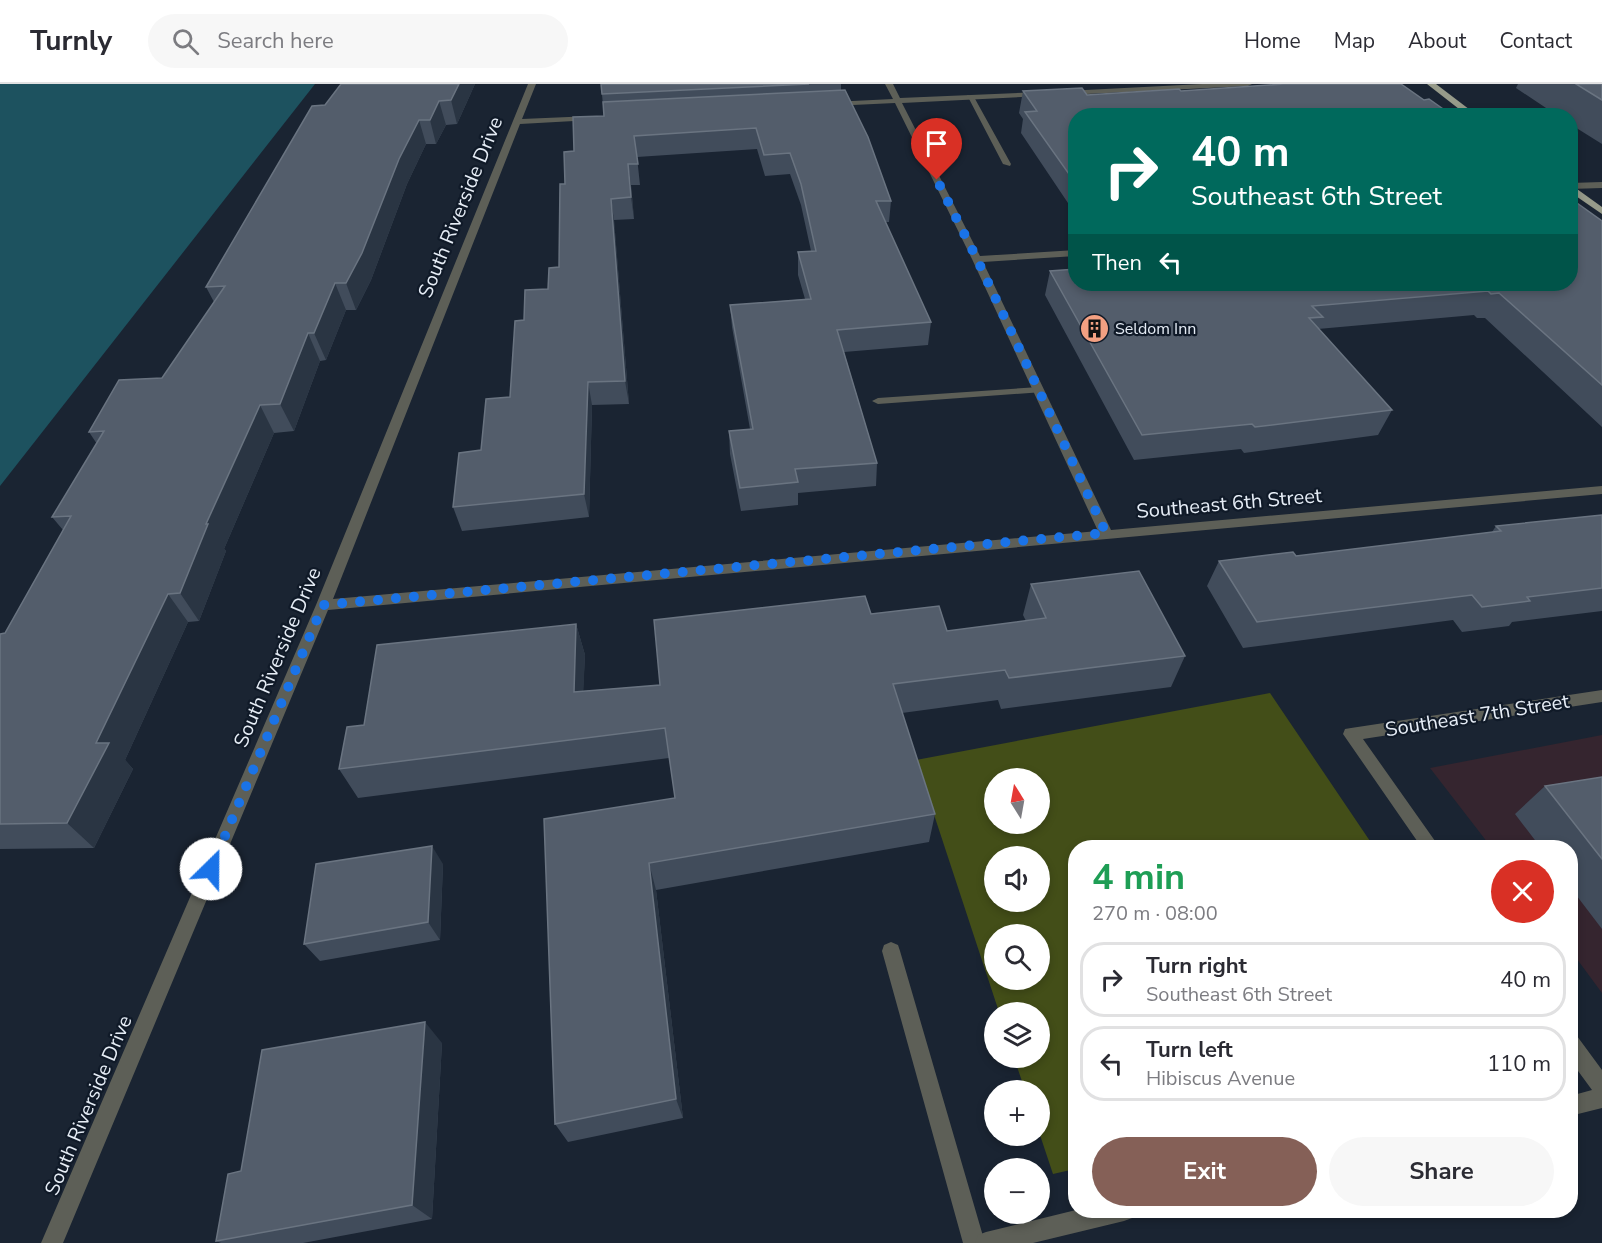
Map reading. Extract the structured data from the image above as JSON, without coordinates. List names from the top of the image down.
{
  "streets": {
    "street": ["South Riverside Drive", "Southeast 6th Street", "Southeast 7th Street"]
  },
  "crossings": [
    ["South Riverside Drive", "Southeast 6th Street"]
  ],
  "places": {
    "building": ["Seldom Inn"]
  },
  "north": "top",
  "page": {
    "header": "Turnly",
    "search": "Search here",
    "nav": [
      "Home",
      "Map",
      "About",
      "Contact"
    ],
    "turn": ["40 m", "Southeast 6th Street"],
    "then": "Then",
    "map_buttons": ["+", "−"],
    "heading": ["4 min", "270 m · 08:00"],
    "list": [
      {
        "name": "Turn right",
        "note": "Southeast 6th Street",
        "value": "40 m"
      },
      {
        "name": "Turn left",
        "note": "Hibiscus Avenue",
        "value": "110 m"
      }
    ],
    "buttons": ["Exit", "Share"]
  }
}
